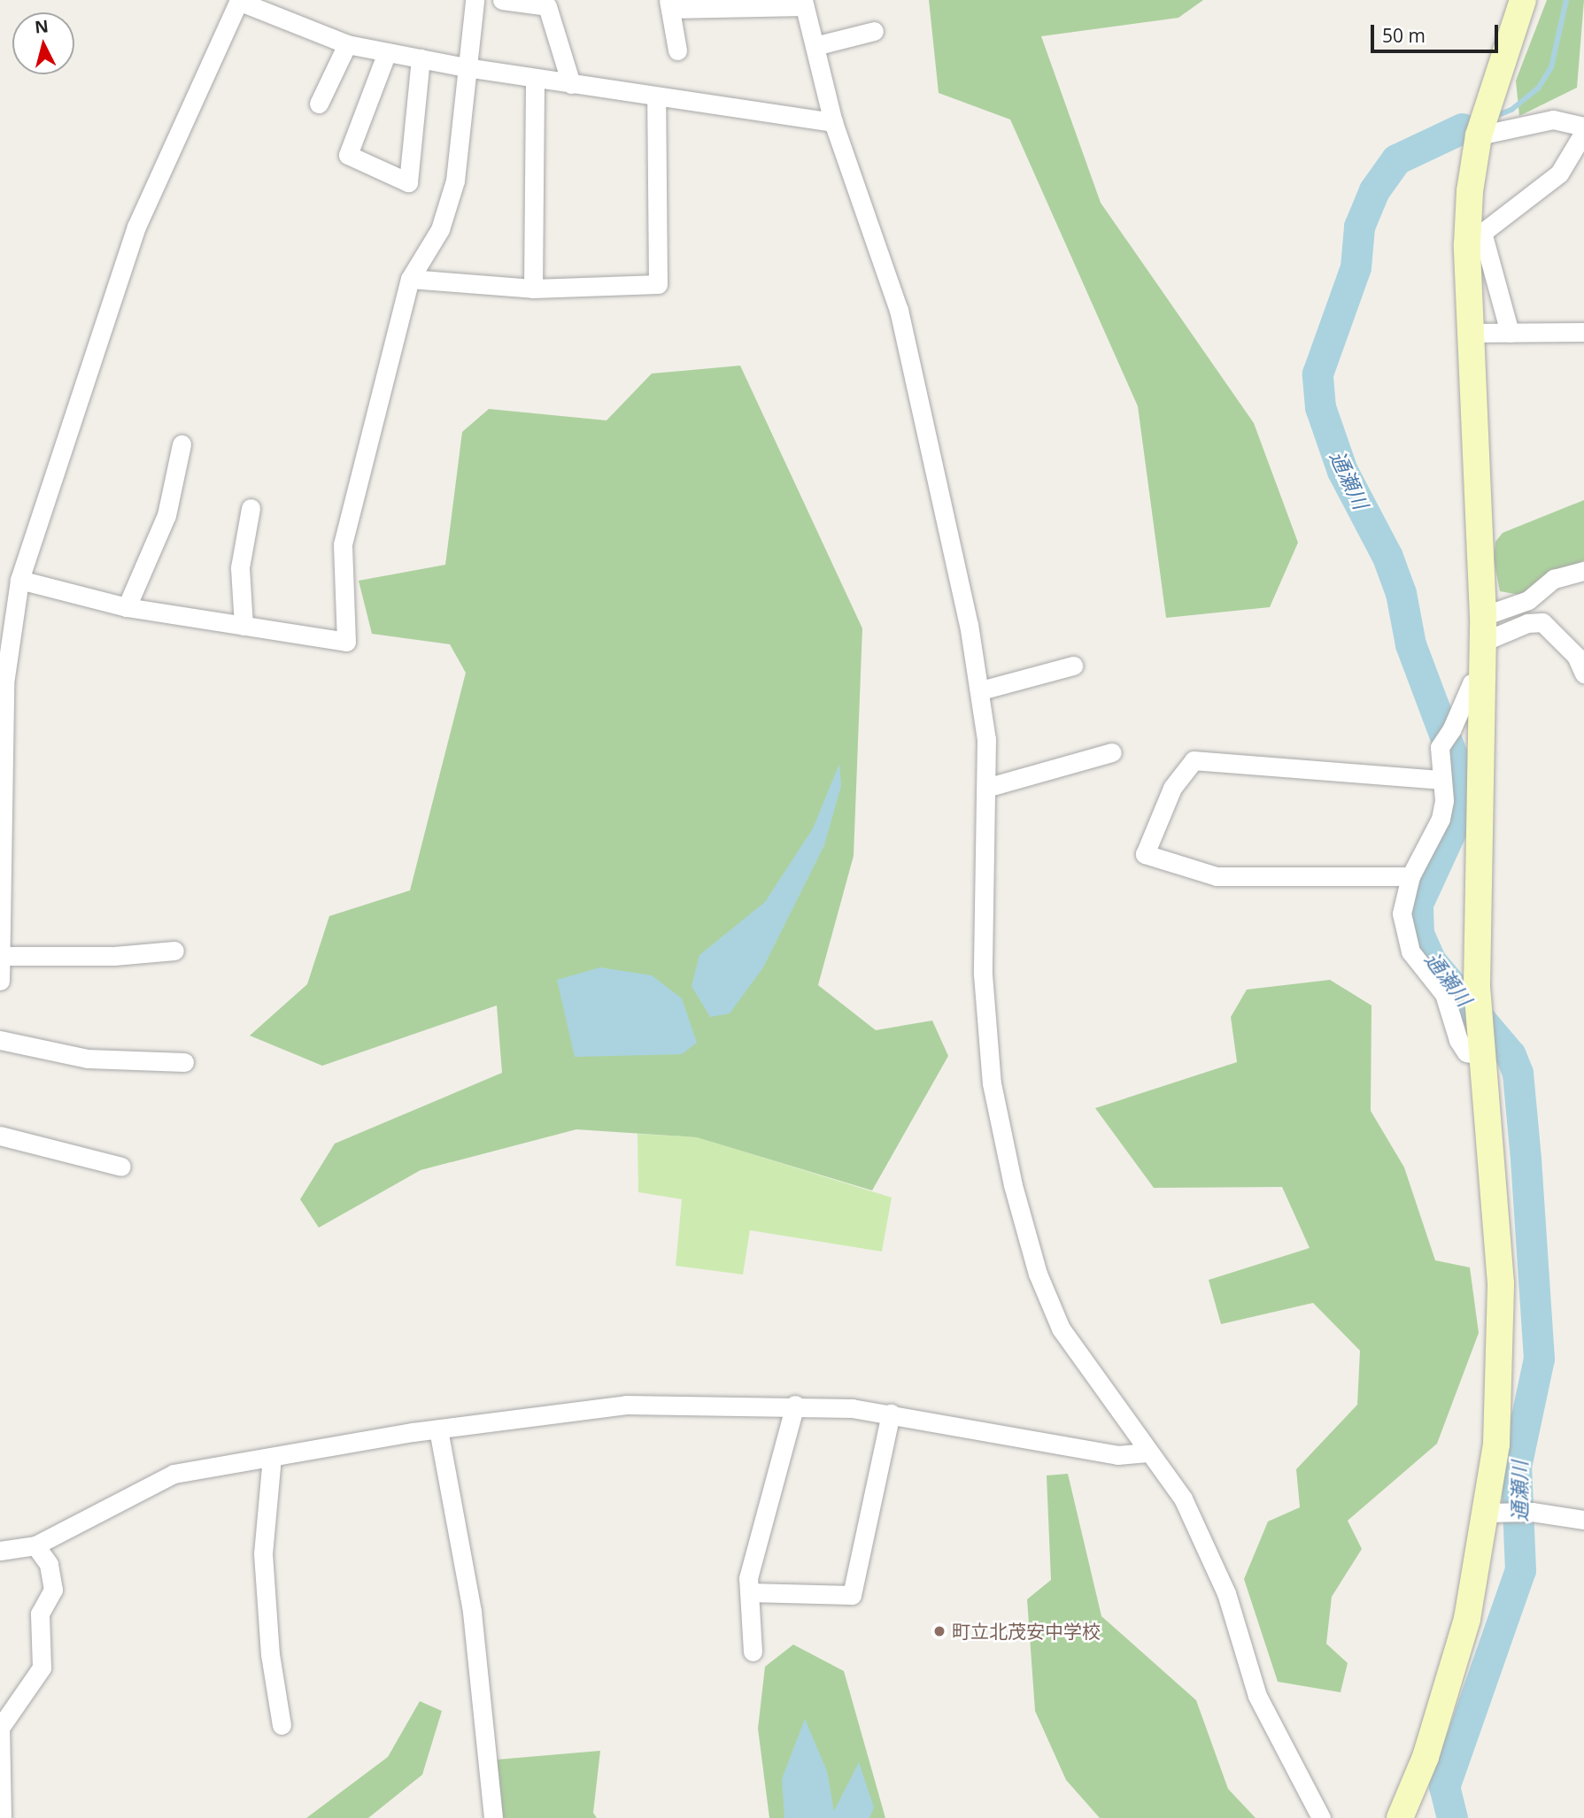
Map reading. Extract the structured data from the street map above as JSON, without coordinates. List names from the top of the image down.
{
  "water": ["通瀬川"],
  "places": ["町立北茂安中学校"],
  "scale_bar": "50 m",
  "north": "top"
}
